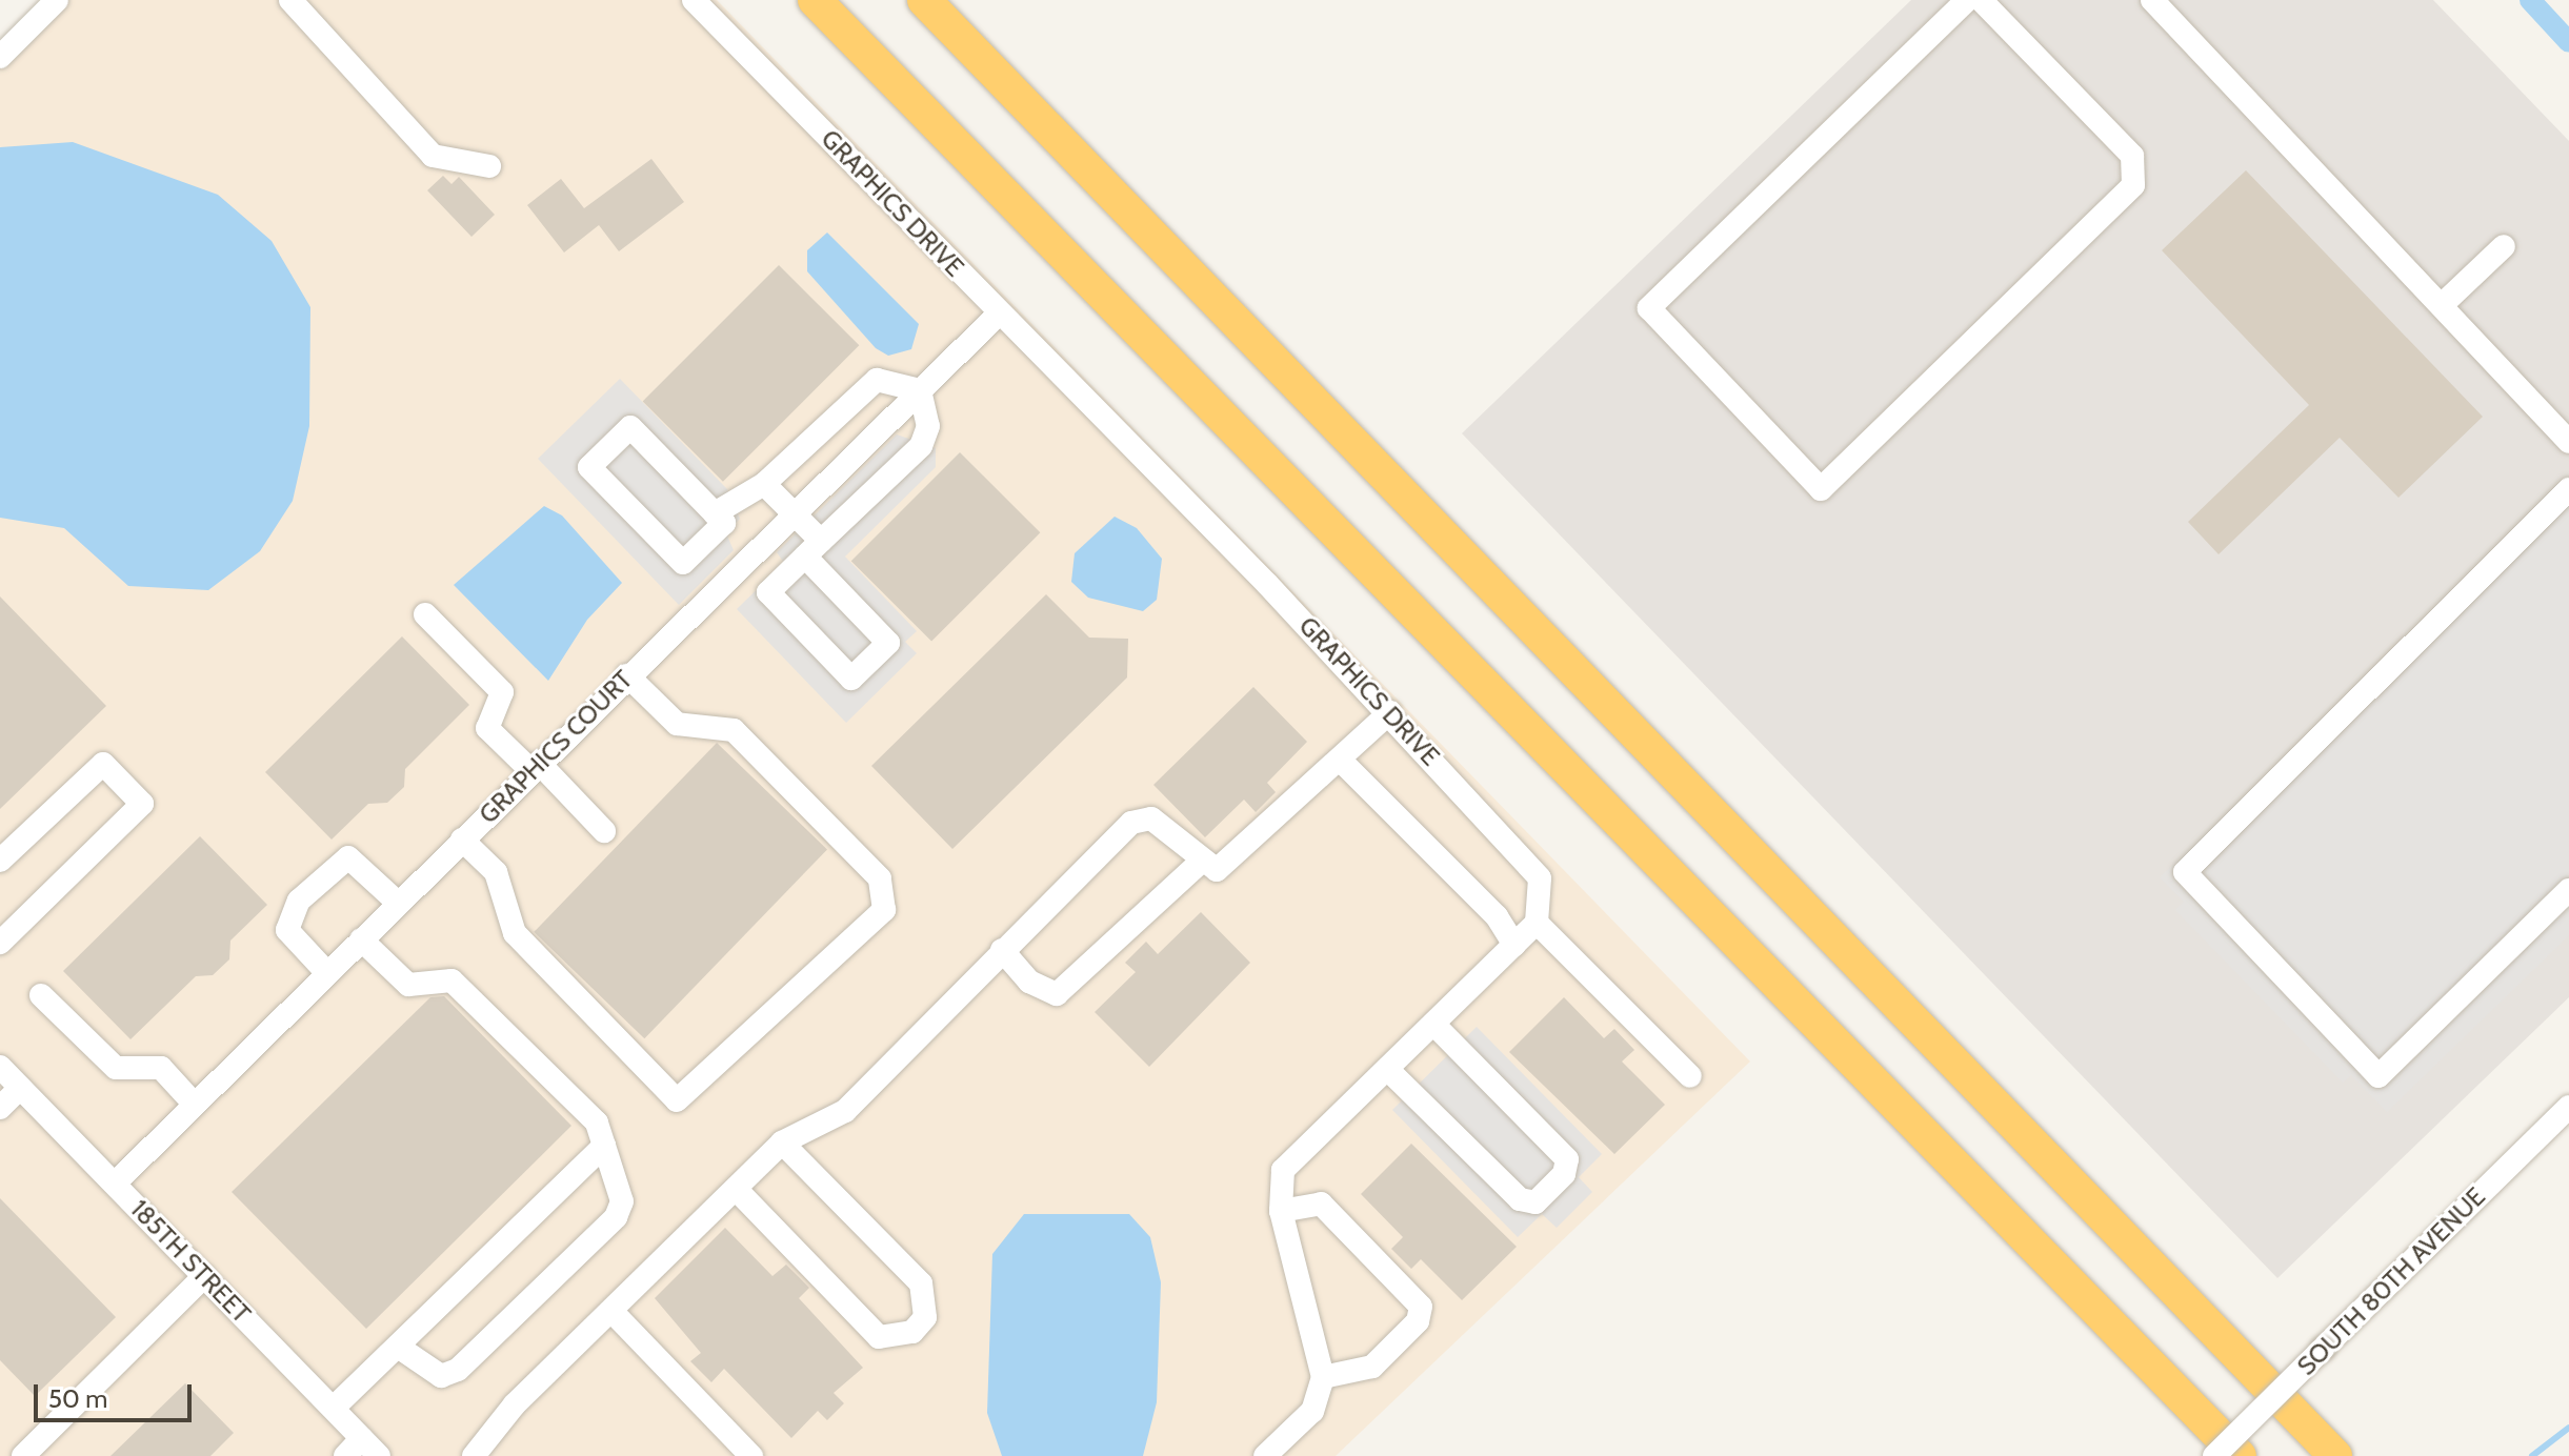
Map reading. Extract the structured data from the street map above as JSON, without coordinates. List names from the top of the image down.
{
  "streets": {
    "street": [
      "GRAPHICS DRIVE",
      "GRAPHICS COURT",
      "185TH STREET",
      "SOUTH 80TH AVENUE"
    ]
  },
  "crossings": [
    ["GRAPHICS DRIVE", "GRAPHICS COURT"],
    ["GRAPHICS COURT", "185TH STREET"]
  ],
  "scale_bar": "50 m"
}
